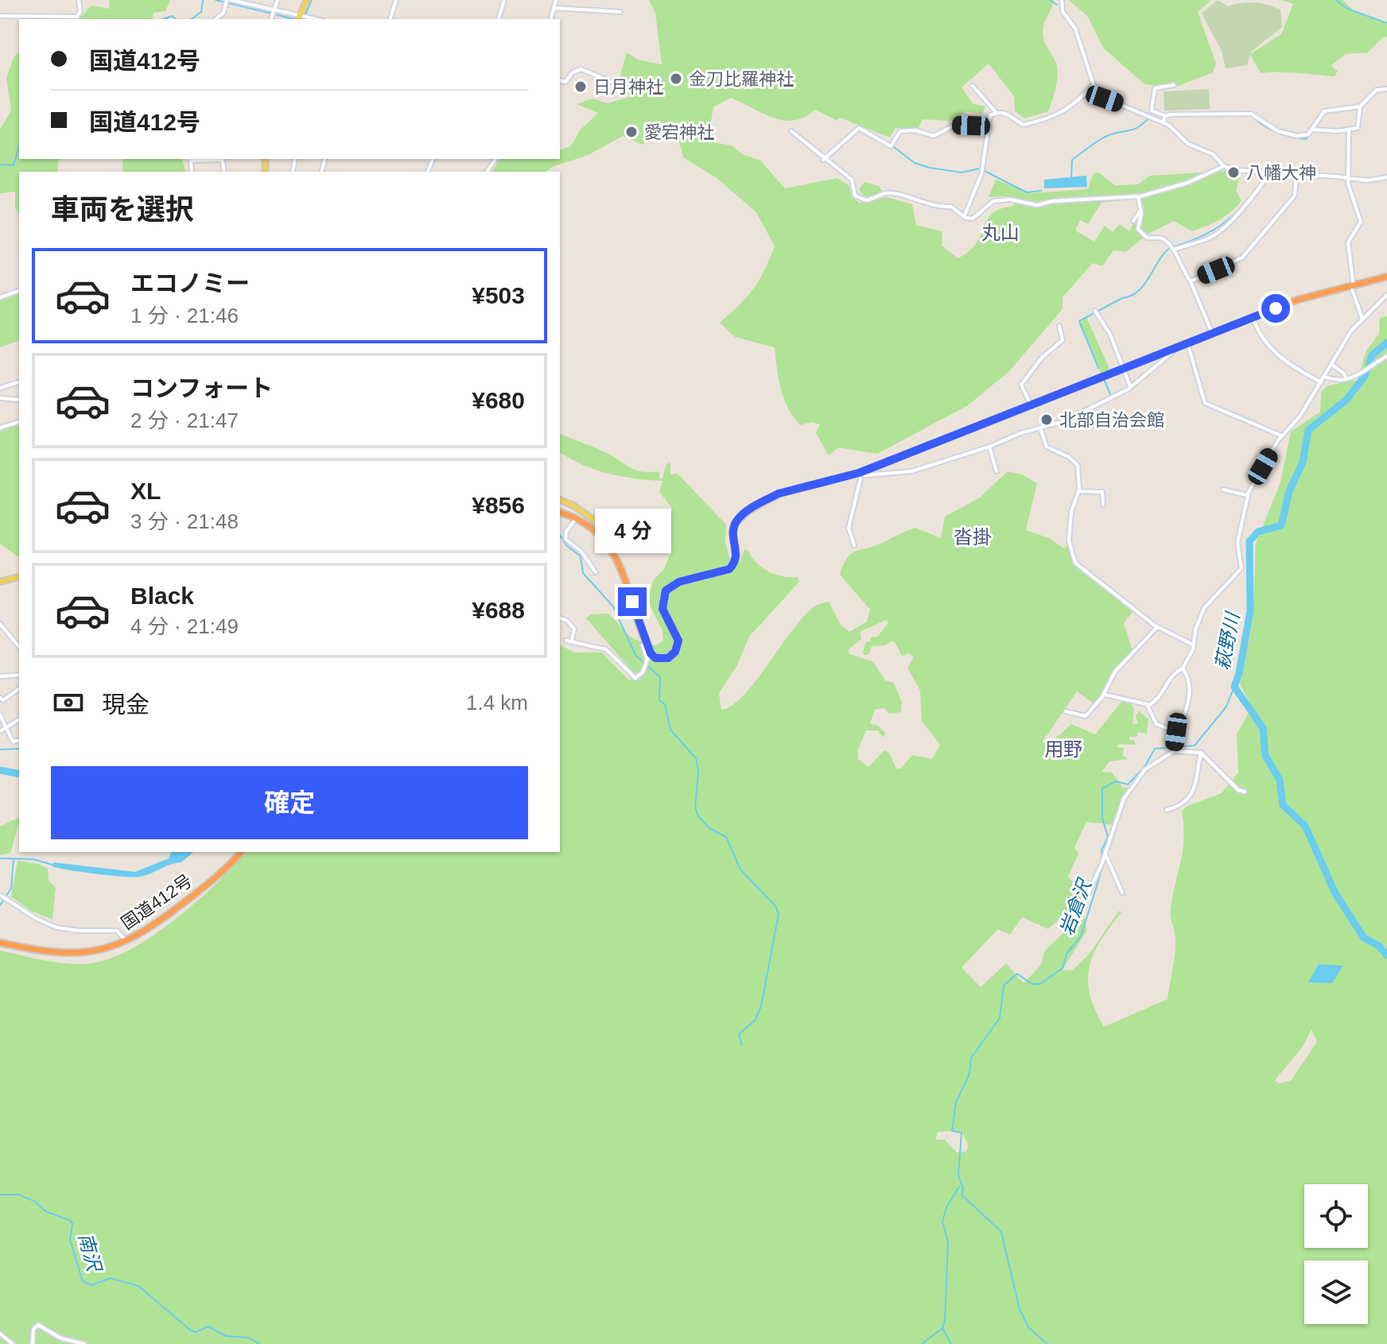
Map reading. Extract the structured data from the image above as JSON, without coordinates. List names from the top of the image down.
{
  "streets": {
    "highway": ["国道412号"]
  },
  "districts": ["丸山", "沓掛", "用野"],
  "water": ["萩野川", "岩倉沢", "南沢"],
  "places": [
    "金刀比羅神社",
    "日月神社",
    "愛宕神社",
    "八幡大神",
    "北部自治会館"
  ],
  "page": {
    "banner": ["国道412号", "国道412号"],
    "heading": "車両を選択",
    "list": [
      {
        "name": "エコノミー",
        "note": "1 分 · 21:46",
        "value": "¥503"
      },
      {
        "name": "コンフォート",
        "note": "2 分 · 21:47",
        "value": "¥680"
      },
      {
        "name": "XL",
        "note": "3 分 · 21:48",
        "value": "¥856"
      },
      {
        "name": "Black",
        "note": "4 分 · 21:49",
        "value": "¥688"
      }
    ],
    "bubble": "4 分",
    "pay": ["現金", "1.4 km"],
    "buttons": "確定"
  }
}
